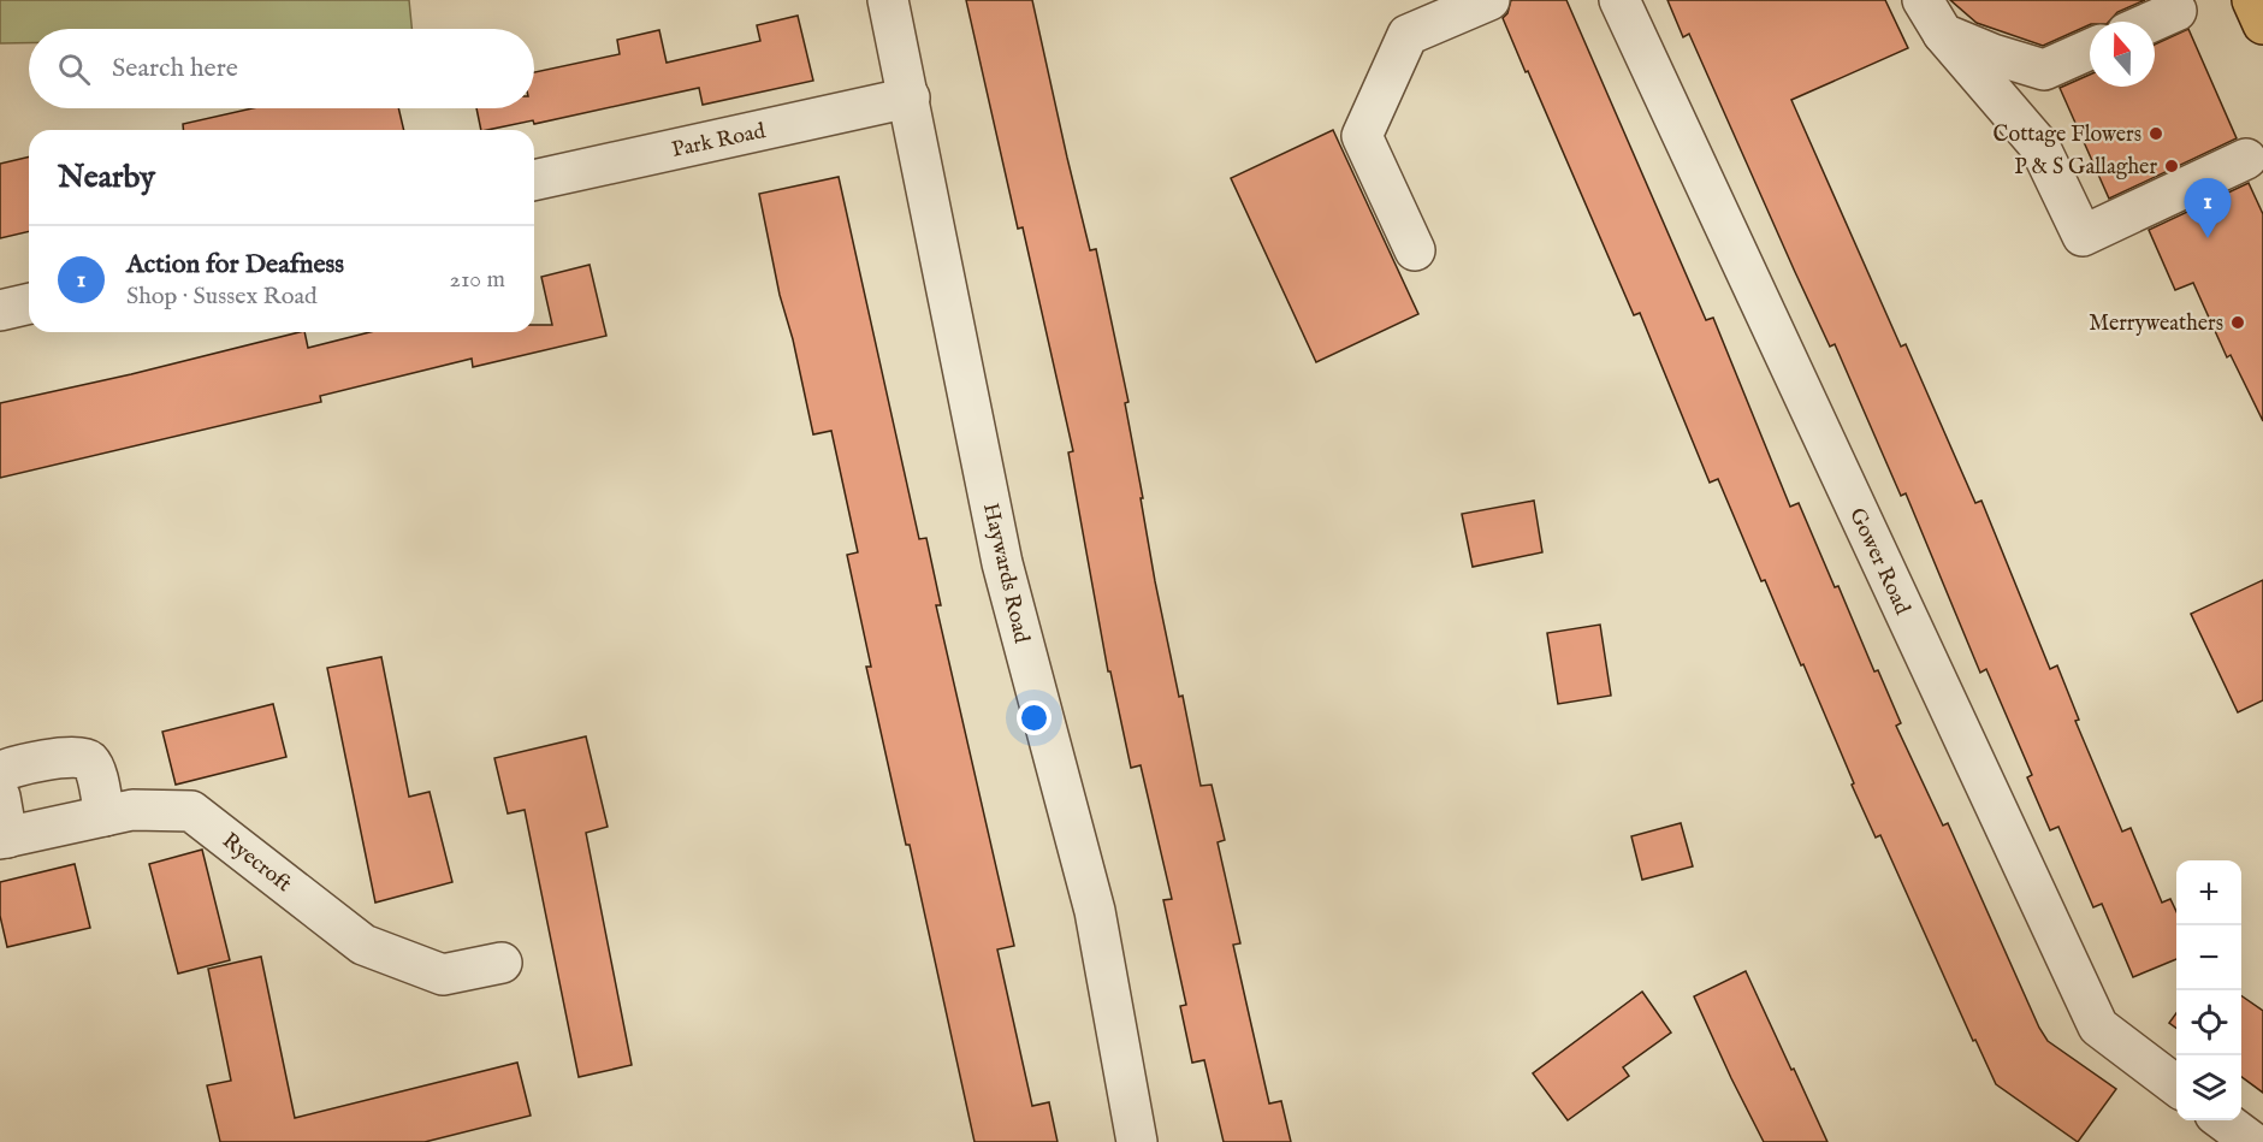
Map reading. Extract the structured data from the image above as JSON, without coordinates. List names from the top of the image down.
{
  "streets": {
    "street": [
      "Park Road",
      "Gower Road",
      "Haywards Road",
      "Ryecroft"
    ]
  },
  "crossings": [
    ["Park Road", "Haywards Road"]
  ],
  "places": ["Cottage Flowers", "P & S Gallagher", "Merryweathers"],
  "north": "top",
  "page": {
    "search": "Search here",
    "heading": "Nearby",
    "pins": "1",
    "list": [
      {
        "mark": "1",
        "name": "Action for Deafness",
        "note": "Shop · Sussex Road",
        "value": "210 m"
      }
    ],
    "map_buttons": ["+", "−"]
  }
}
